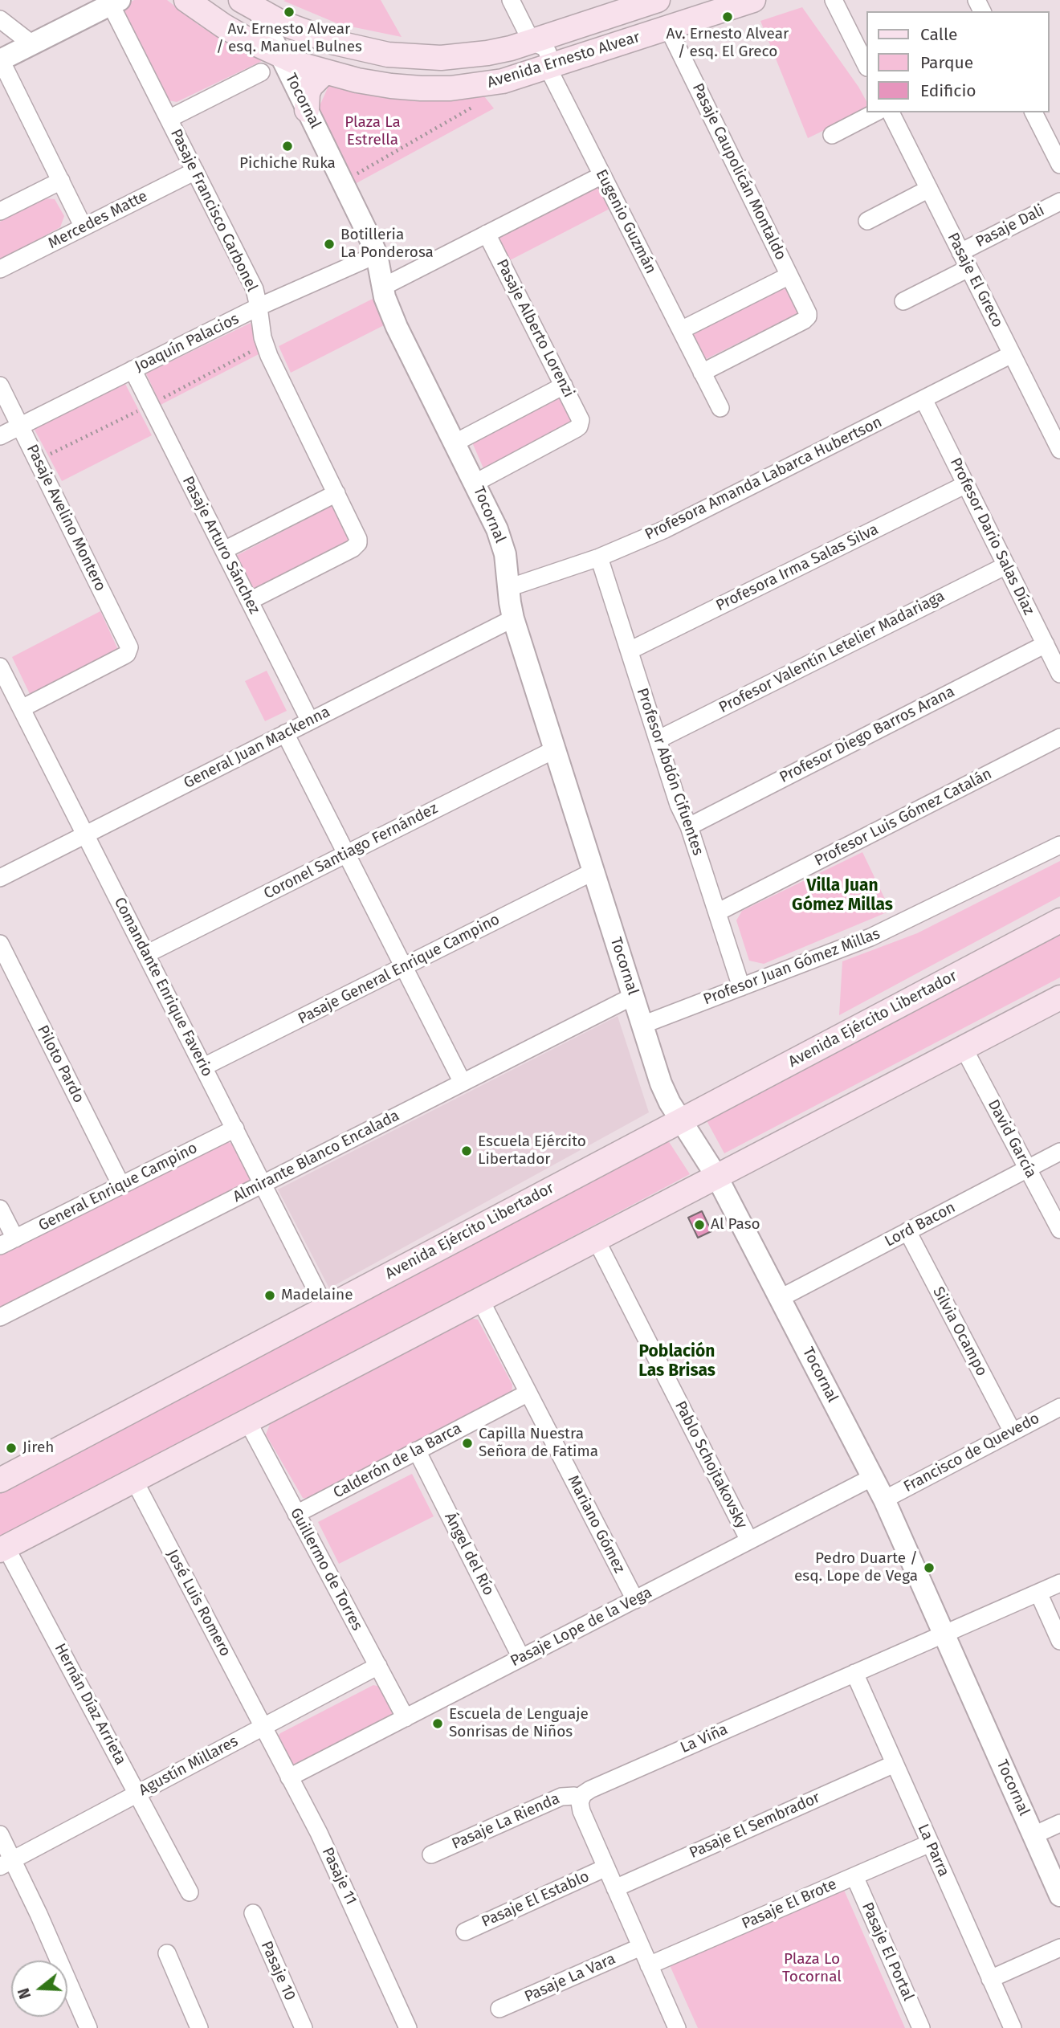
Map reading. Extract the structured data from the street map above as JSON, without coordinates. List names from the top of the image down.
{
  "streets": {
    "main road": ["Avenida Ernesto Alvear", "Avenida Ejército Libertador"],
    "street": [
      "Tocornal",
      "Pasaje Caupolicán Montaldo",
      "Pasaje Francisco Carbonel",
      "Mercedes Matte",
      "Eugenio Guzmán",
      "Pasaje Dali",
      "Pasaje El Greco",
      "Pasaje Alberto Lorenzi",
      "Joaquín Palacios",
      "Profesora Amanda Labarca Hubertson",
      "Pasaje Avelino Montero",
      "Profesor Dario Salas Díaz",
      "Pasaje Arturo Sánchez",
      "Profesora Irma Salas Silva",
      "Profesor Valentín Letelier Madariaga",
      "Profesor Diego Barros Arana",
      "General Juan Mackenna",
      "Profesor Abdón Cifuentes",
      "Profesor Luis Gómez Catalán",
      "Coronel Santiago Fernández",
      "Profesor Juan Gómez Millas",
      "Pasaje General Enrique Campino",
      "Comandante Enrique Faverio",
      "Piloto Pardo",
      "David García",
      "Almirante Blanco Encalada",
      "General Enrique Campino",
      "Lord Bacon",
      "Silvia Ocampo",
      "Francisco de Quevedo",
      "Calderón de la Barca",
      "Pablo Schojtakovsky",
      "Mariano Gómez",
      "Ángel del Río",
      "Guillermo de Torres",
      "José Luis Romero",
      "Pasaje Lope de la Vega",
      "Hernán Díaz Arrieta",
      "La Viña",
      "Agustín Millares",
      "Pasaje La Rienda",
      "Pasaje El Sembrador",
      "La Parra",
      "Pasaje 11",
      "Pasaje El Establo",
      "Pasaje El Brote",
      "Pasaje El Portal",
      "Pasaje 10",
      "Pasaje La Vara"
    ]
  },
  "crossings": [
    ["Avenida Ernesto Alvear", "Tocornal"],
    ["Avenida Ernesto Alvear", "Pasaje Caupolicán Montaldo"],
    ["Avenida Ernesto Alvear", "Eugenio Guzmán"],
    ["Tocornal", "Pasaje Alberto Lorenzi"],
    ["Tocornal", "Joaquín Palacios"],
    ["Tocornal", "Profesora Amanda Labarca Hubertson"],
    ["Tocornal", "General Juan Mackenna"],
    ["Tocornal", "Coronel Santiago Fernández"],
    ["Tocornal", "Profesor Juan Gómez Millas"],
    ["Tocornal", "Pasaje General Enrique Campino"],
    ["Tocornal", "Avenida Ejército Libertador"],
    ["Tocornal", "Almirante Blanco Encalada"],
    ["Tocornal", "Lord Bacon"],
    ["Tocornal", "Francisco de Quevedo"],
    ["Tocornal", "Pasaje Lope de la Vega"],
    ["Tocornal", "La Viña"],
    ["Pasaje Caupolicán Montaldo", "Eugenio Guzmán"],
    ["Pasaje Francisco Carbonel", "Mercedes Matte"],
    ["Pasaje Francisco Carbonel", "Joaquín Palacios"],
    ["Pasaje Francisco Carbonel", "Pasaje Arturo Sánchez"],
    ["Pasaje Dali", "Pasaje El Greco"],
    ["Pasaje El Greco", "Profesora Amanda Labarca Hubertson"],
    ["Joaquín Palacios", "Pasaje Avelino Montero"],
    ["Joaquín Palacios", "Pasaje Arturo Sánchez"],
    ["Profesora Amanda Labarca Hubertson", "Profesor Dario Salas Díaz"],
    ["Profesora Amanda Labarca Hubertson", "Profesor Abdón Cifuentes"],
    ["Pasaje Avelino Montero", "Comandante Enrique Faverio"],
    ["Profesor Dario Salas Díaz", "Profesora Irma Salas Silva"],
    ["Profesor Dario Salas Díaz", "Profesor Valentín Letelier Madariaga"],
    ["Profesor Dario Salas Díaz", "Profesor Diego Barros Arana"],
    ["Pasaje Arturo Sánchez", "General Juan Mackenna"],
    ["Profesora Irma Salas Silva", "Profesor Abdón Cifuentes"],
    ["Profesor Valentín Letelier Madariaga", "Profesor Abdón Cifuentes"],
    ["Profesor Diego Barros Arana", "Profesor Abdón Cifuentes"],
    ["General Juan Mackenna", "Comandante Enrique Faverio"],
    ["Profesor Abdón Cifuentes", "Profesor Luis Gómez Catalán"],
    ["Profesor Abdón Cifuentes", "Profesor Juan Gómez Millas"],
    ["Coronel Santiago Fernández", "Comandante Enrique Faverio"],
    ["Pasaje General Enrique Campino", "Comandante Enrique Faverio"],
    ["Comandante Enrique Faverio", "Avenida Ejército Libertador"],
    ["Comandante Enrique Faverio", "Almirante Blanco Encalada"],
    ["Comandante Enrique Faverio", "General Enrique Campino"],
    ["Piloto Pardo", "General Enrique Campino"],
    ["David García", "Lord Bacon"],
    ["Lord Bacon", "Silvia Ocampo"],
    ["Silvia Ocampo", "Francisco de Quevedo"],
    ["Calderón de la Barca", "Mariano Gómez"],
    ["Calderón de la Barca", "Ángel del Río"],
    ["Calderón de la Barca", "Guillermo de Torres"],
    ["Pablo Schojtakovsky", "Pasaje Lope de la Vega"],
    ["Mariano Gómez", "Pasaje Lope de la Vega"],
    ["Ángel del Río", "Pasaje Lope de la Vega"],
    ["Guillermo de Torres", "Pasaje Lope de la Vega"],
    ["Guillermo de Torres", "Agustín Millares"],
    ["José Luis Romero", "Agustín Millares"],
    ["José Luis Romero", "Pasaje 11"],
    ["Pasaje Lope de la Vega", "Pasaje 11"],
    ["Hernán Díaz Arrieta", "Agustín Millares"],
    ["La Viña", "Pasaje La Rienda"],
    ["La Viña", "La Parra"],
    ["Agustín Millares", "Pasaje 11"],
    ["Pasaje El Sembrador", "La Parra"],
    ["La Parra", "Pasaje El Brote"],
    ["Pasaje El Brote", "Pasaje El Portal"]
  ],
  "districts": ["Villa Juan Gómez Millas", "Población Las Brisas"],
  "parks": ["Plaza La Estrella", "Plaza Lo Tocornal"],
  "places": [
    "Av. Ernesto Alvear / esq. Manuel Bulnes",
    "Av. Ernesto Alvear / esq. El Greco",
    "Pichiche Ruka",
    "Botilleria La Ponderosa",
    "Escuela Ejército Libertador",
    "Al Paso",
    "Madelaine",
    "Capilla Nuestra Señora de Fatima",
    "Jireh",
    "Pedro Duarte / esq. Lope de Vega",
    "Escuela de Lenguaje Sonrisas de Niños"
  ],
  "legend": ["Calle", "Parque", "Edificio"],
  "north": "left"
}
